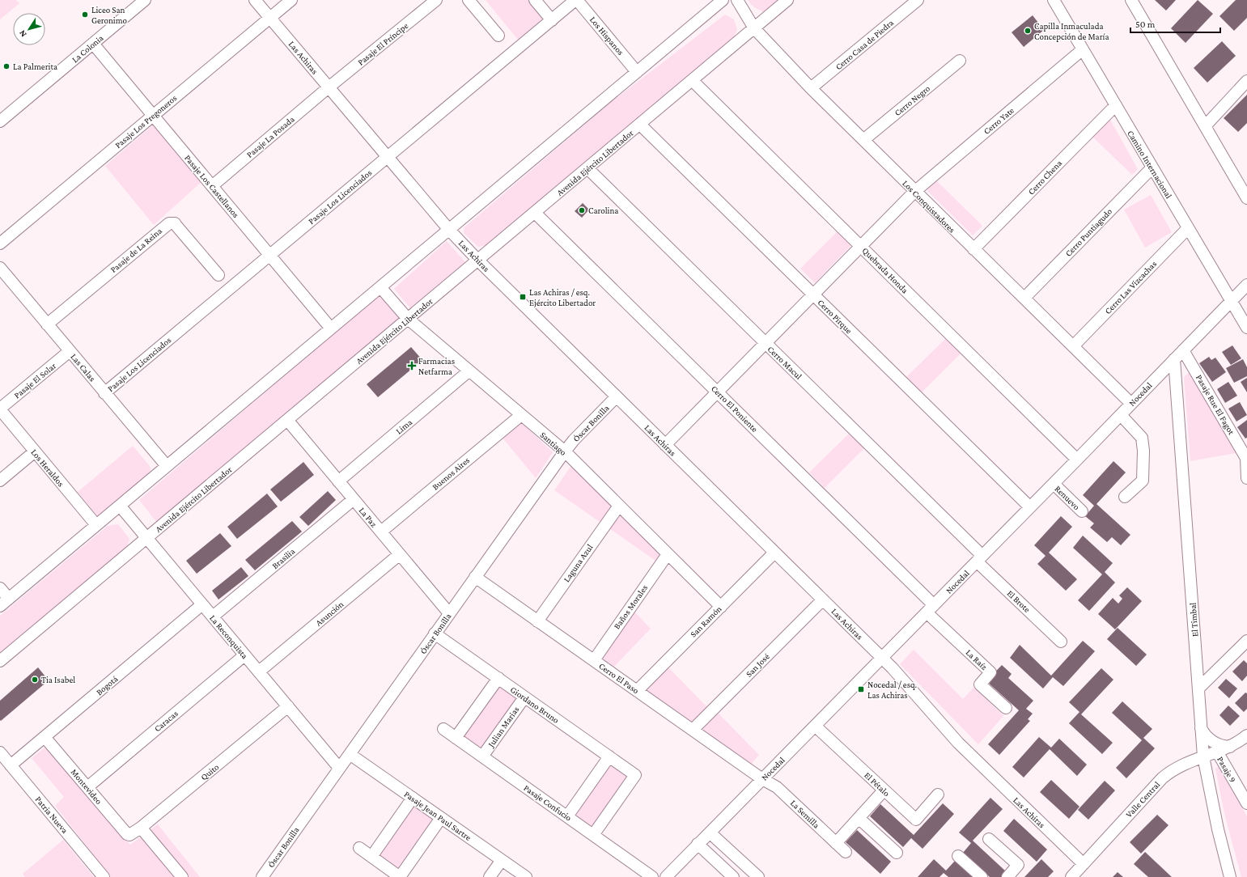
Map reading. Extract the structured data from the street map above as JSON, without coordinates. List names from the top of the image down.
{
  "streets": {
    "street": [
      "Los Hispanos",
      "Pasaje El Príncipe",
      "Cerro Casa de Piedra",
      "La Colonia",
      "Las Achiras",
      "Cerro Negro",
      "Cerro Yate",
      "Pasaje Los Pregoneros",
      "Pasaje La Posada",
      "Avenida Ejército Libertador",
      "Camino Internacional",
      "Cerro Chena",
      "Pasaje Los Castellanos",
      "Pasaje Los Licenciados",
      "Los Conquistadores",
      "Cerro Puntiagudo",
      "Pasaje de La Reina",
      "Quebrada Honda",
      "Cerro Las Vizcachas",
      "Cerro Pirque",
      "Cerro Macul",
      "Las Calas",
      "Pasaje El Solar",
      "Nocedal",
      "Pasaje Rue El Fagot",
      "Cerro El Poniente",
      "Óscar Bonilla",
      "Lima",
      "Santiago",
      "Los Heraldos",
      "Buenos Aires",
      "Renuevo",
      "La Paz",
      "Brasilia",
      "Laguna Azul",
      "El Brote",
      "Baños Morales",
      "Asunción",
      "El Timbal",
      "San Ramón",
      "La Reconquista",
      "La Raíz",
      "San José",
      "Cerro El Paso",
      "Bogotá",
      "Giordano Bruno",
      "Caracas",
      "Julian Marias",
      "Pasaje 9",
      "Quito",
      "El Pétalo",
      "Montevideo",
      "Valle Central",
      "Pasaje Confucio",
      "La Semilla",
      "Patria Nueva",
      "Pasaje Jean Paul Sartre"
    ]
  },
  "crossings": [
    ["Los Hispanos", "Pasaje Los Licenciados"],
    ["Pasaje El Príncipe", "Las Achiras"],
    ["Pasaje El Príncipe", "Pasaje La Posada"],
    ["Cerro Casa de Piedra", "Los Conquistadores"],
    ["La Colonia", "Pasaje Los Castellanos"],
    ["Las Achiras", "Cerro Yate"],
    ["Las Achiras", "Pasaje Los Pregoneros"],
    ["Las Achiras", "Pasaje La Posada"],
    ["Las Achiras", "Avenida Ejército Libertador"],
    ["Las Achiras", "Pasaje Los Licenciados"],
    ["Las Achiras", "Nocedal"],
    ["Las Achiras", "Óscar Bonilla"],
    ["Las Achiras", "San Ramón"],
    ["Las Achiras", "San José"],
    ["Las Achiras", "Valle Central"],
    ["Cerro Negro", "Los Conquistadores"],
    ["Cerro Yate", "Camino Internacional"],
    ["Cerro Yate", "Los Conquistadores"],
    ["Cerro Yate", "Quebrada Honda"],
    ["Cerro Yate", "Cerro Pirque"],
    ["Cerro Yate", "Cerro Macul"],
    ["Cerro Yate", "Cerro El Poniente"],
    ["Pasaje Los Pregoneros", "Pasaje Los Castellanos"],
    ["Pasaje La Posada", "Pasaje Los Castellanos"],
    ["Avenida Ejército Libertador", "Los Conquistadores"],
    ["Avenida Ejército Libertador", "Quebrada Honda"],
    ["Avenida Ejército Libertador", "Cerro Pirque"],
    ["Avenida Ejército Libertador", "Cerro Macul"],
    ["Avenida Ejército Libertador", "Cerro El Poniente"],
    ["Avenida Ejército Libertador", "Santiago"],
    ["Avenida Ejército Libertador", "La Paz"],
    ["Avenida Ejército Libertador", "La Reconquista"],
    ["Camino Internacional", "Cerro Chena"],
    ["Camino Internacional", "Cerro Puntiagudo"],
    ["Camino Internacional", "Cerro Las Vizcachas"],
    ["Camino Internacional", "Nocedal"],
    ["Cerro Chena", "Los Conquistadores"],
    ["Pasaje Los Castellanos", "Pasaje Los Licenciados"],
    ["Pasaje Los Licenciados", "Las Calas"],
    ["Los Conquistadores", "Cerro Puntiagudo"],
    ["Los Conquistadores", "Cerro Las Vizcachas"],
    ["Los Conquistadores", "Nocedal"],
    ["Pasaje de La Reina", "Las Calas"],
    ["Quebrada Honda", "Nocedal"],
    ["Cerro Pirque", "Nocedal"],
    ["Cerro Macul", "Nocedal"],
    ["Cerro Macul", "El Brote"],
    ["Las Calas", "Pasaje El Solar"],
    ["Pasaje El Solar", "Los Heraldos"],
    ["Nocedal", "Pasaje Rue El Fagot"],
    ["Nocedal", "Cerro El Poniente"],
    ["Nocedal", "Renuevo"],
    ["Nocedal", "El Brote"],
    ["Nocedal", "El Timbal"],
    ["Nocedal", "La Raíz"],
    ["Nocedal", "Cerro El Paso"],
    ["Nocedal", "El Pétalo"],
    ["Nocedal", "La Semilla"],
    ["Cerro El Poniente", "La Raíz"],
    ["Óscar Bonilla", "Santiago"],
    ["Óscar Bonilla", "La Paz"],
    ["Óscar Bonilla", "La Reconquista"],
    ["Óscar Bonilla", "Cerro El Paso"],
    ["Óscar Bonilla", "Giordano Bruno"],
    ["Óscar Bonilla", "Pasaje Jean Paul Sartre"],
    ["Lima", "Santiago"],
    ["Lima", "La Paz"],
    ["Santiago", "Buenos Aires"],
    ["Santiago", "Laguna Azul"],
    ["Santiago", "Baños Morales"],
    ["Santiago", "San Ramón"],
    ["Buenos Aires", "La Paz"],
    ["La Paz", "Brasilia"],
    ["La Paz", "Asunción"],
    ["Brasilia", "La Reconquista"],
    ["Laguna Azul", "Cerro El Paso"],
    ["Baños Morales", "Cerro El Paso"],
    ["Asunción", "La Reconquista"],
    ["El Timbal", "Valle Central"],
    ["San Ramón", "Cerro El Paso"],
    ["La Reconquista", "Bogotá"],
    ["La Reconquista", "Caracas"],
    ["La Reconquista", "Quito"],
    ["San José", "Cerro El Paso"],
    ["Cerro El Paso", "La Semilla"],
    ["Bogotá", "Montevideo"],
    ["Bogotá", "Patria Nueva"],
    ["Giordano Bruno", "Julian Marias"],
    ["Giordano Bruno", "Pasaje Confucio"],
    ["Caracas", "Montevideo"],
    ["Julian Marias", "Pasaje Confucio"],
    ["Pasaje 9", "Valle Central"],
    ["Quito", "Montevideo"]
  ],
  "places": {
    "other": [
      "Liceo San Geronimo",
      "Capilla Inmaculada Concepción de María",
      "La Palmerita",
      "Carolina",
      "Tia Isabel"
    ],
    "transit": ["Las Achiras / esq. Ejército Libertador", "Nocedal / esq. Las Achiras"],
    "health": ["Farmacias Netfarma"]
  },
  "scale_bar": "50 m",
  "north": "bottom left"
}
